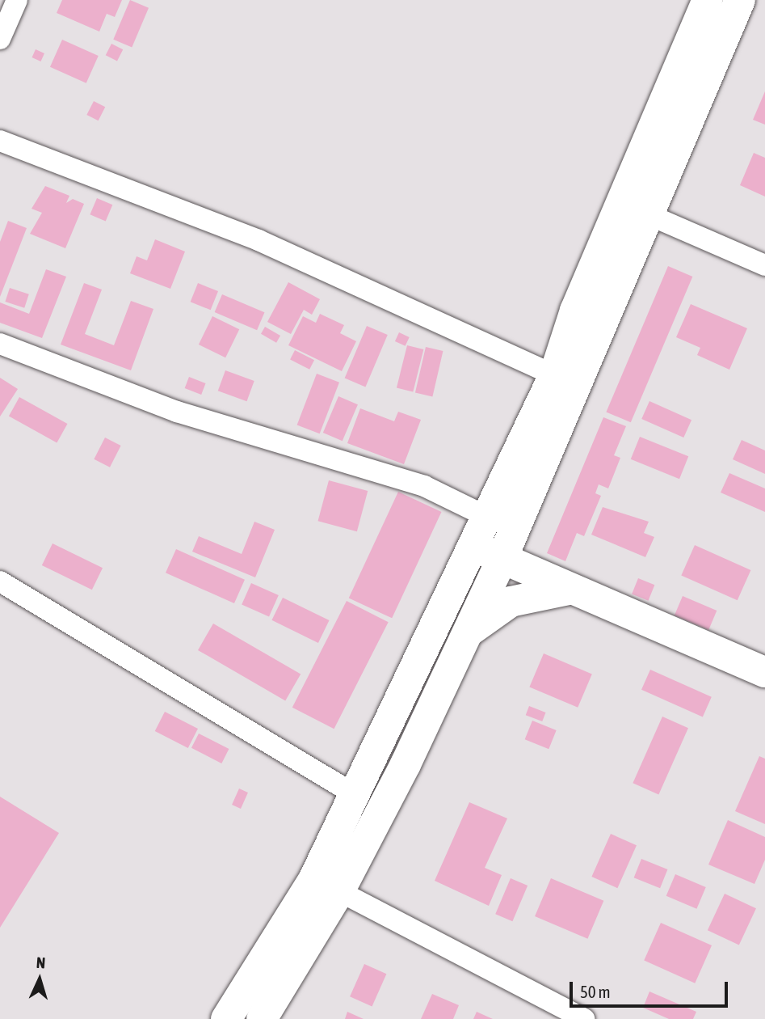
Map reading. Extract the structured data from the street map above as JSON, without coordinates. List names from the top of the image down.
{
  "scale_bar": "50 m",
  "north": "top"
}
